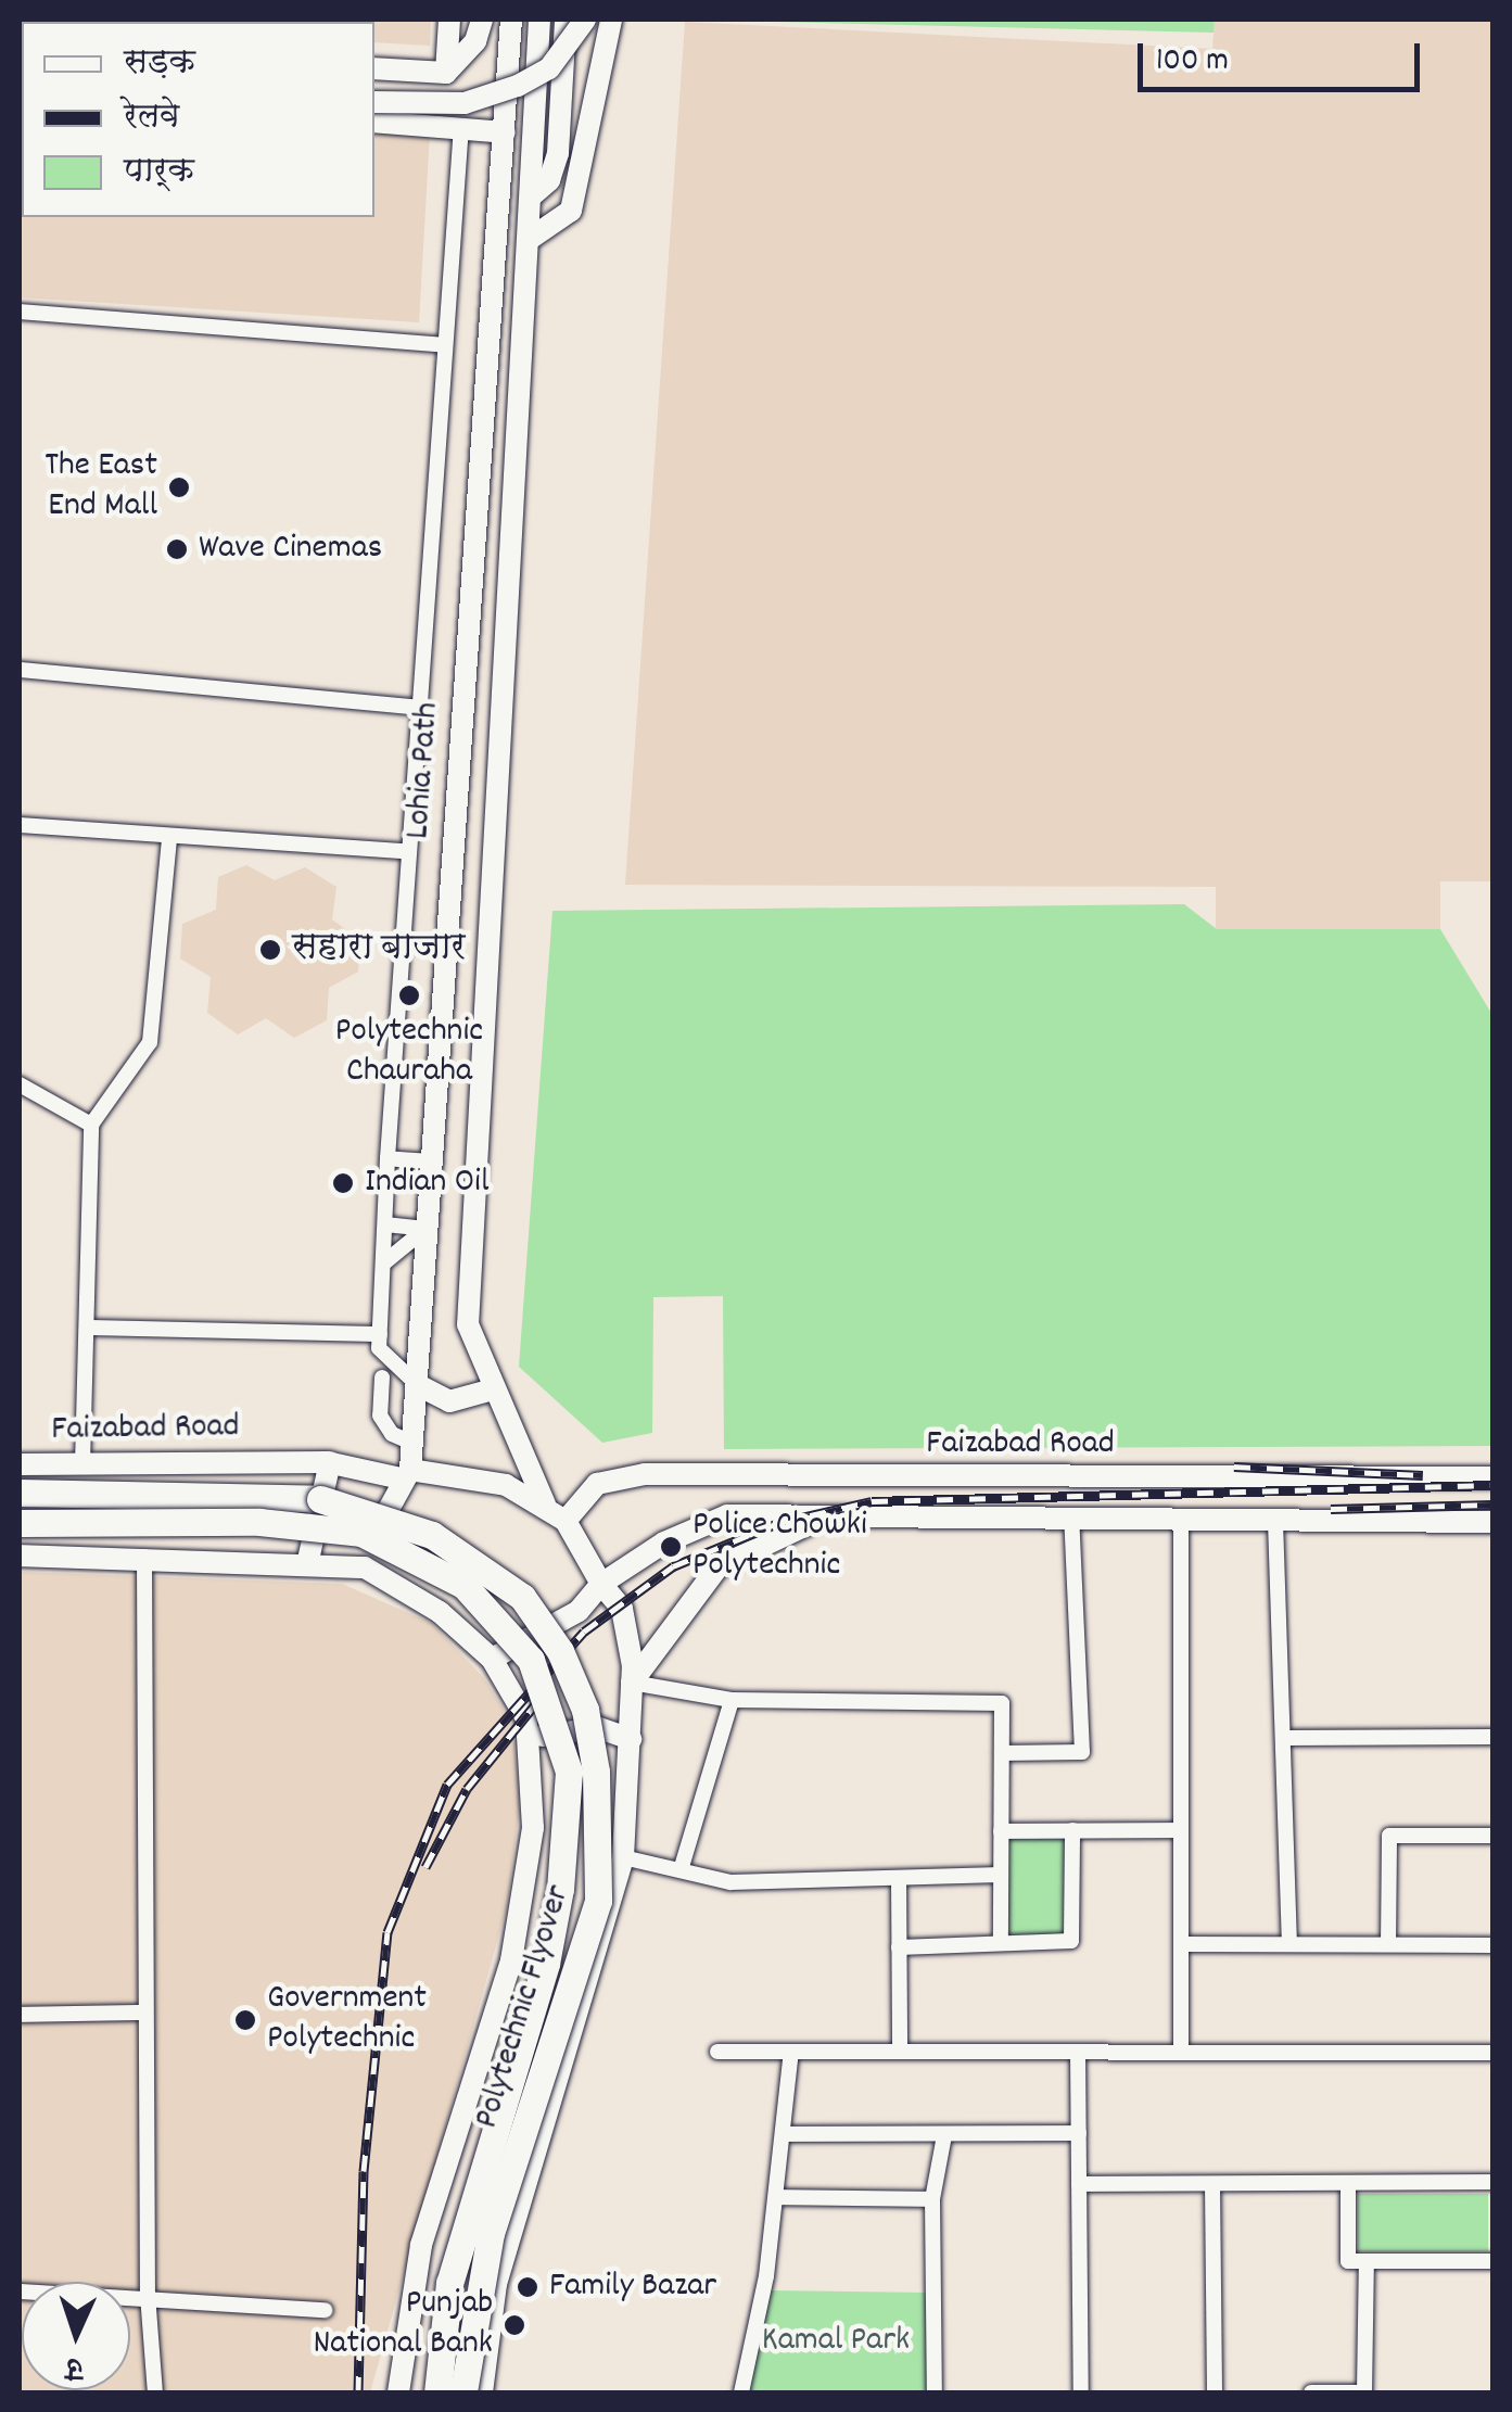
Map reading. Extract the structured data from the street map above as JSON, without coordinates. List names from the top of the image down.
{
  "streets": {
    "highway": ["Polytechnic Flyover"],
    "main road": ["Lohia Path", "Faizabad Road"]
  },
  "crossings": [
    ["Lohia Path", "Faizabad Road"]
  ],
  "parks": ["Kamal Park"],
  "places": [
    "The East End Mall",
    "Wave Cinemas",
    "सहारा बाजार",
    "Polytechnic Chauraha",
    "Indian Oil",
    "Police Chowki Polytechnic",
    "Government Polytechnic",
    "Family Bazar",
    "Punjab National Bank"
  ],
  "legend": ["सड़क", "रेलवे", "पार्क"],
  "scale_bar": "100 m",
  "north": "bottom"
}
